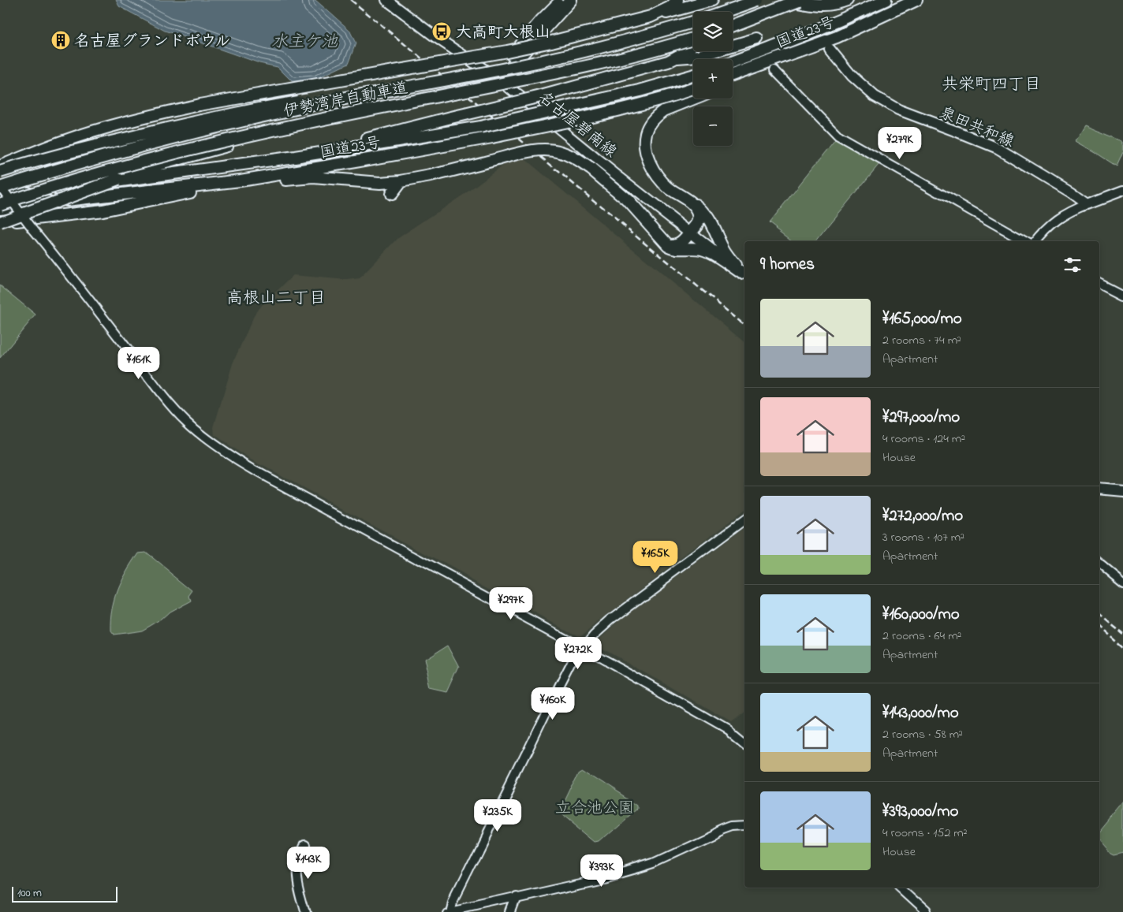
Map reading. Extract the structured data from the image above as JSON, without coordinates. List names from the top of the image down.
{
  "streets": {
    "highway": ["国道23号", "伊勢湾岸自動車道"],
    "main road": ["名古屋碧南線", "泉田共和線"]
  },
  "districts": ["共栄町四丁目", "高根山二丁目"],
  "water": ["水主ケ池"],
  "parks": ["立合池公園"],
  "places": {
    "bus stop": ["大高町大根山"],
    "building": ["名古屋グランドボウル"]
  },
  "scale_bar": "100 m",
  "page": {
    "map_buttons": ["+", "−"],
    "price": [
      "¥279K",
      "¥161K",
      "¥165K",
      "¥297K",
      "¥272K",
      "¥160K",
      "¥235K",
      "¥143K",
      "¥393K"
    ],
    "heading": "9 homes",
    "list": [
      {
        "name": "¥165,000/mo",
        "note": "2 rooms · 74 m² · Apartment"
      },
      {
        "name": "¥297,000/mo",
        "note": "4 rooms · 124 m² · House"
      },
      {
        "name": "¥272,000/mo",
        "note": "3 rooms · 107 m² · Apartment"
      },
      {
        "name": "¥160,000/mo",
        "note": "2 rooms · 64 m² · Apartment"
      },
      {
        "name": "¥143,000/mo",
        "note": "2 rooms · 58 m² · Apartment"
      },
      {
        "name": "¥393,000/mo",
        "note": "4 rooms · 152 m² · House"
      }
    ],
    "scale": "100 m"
  }
}
